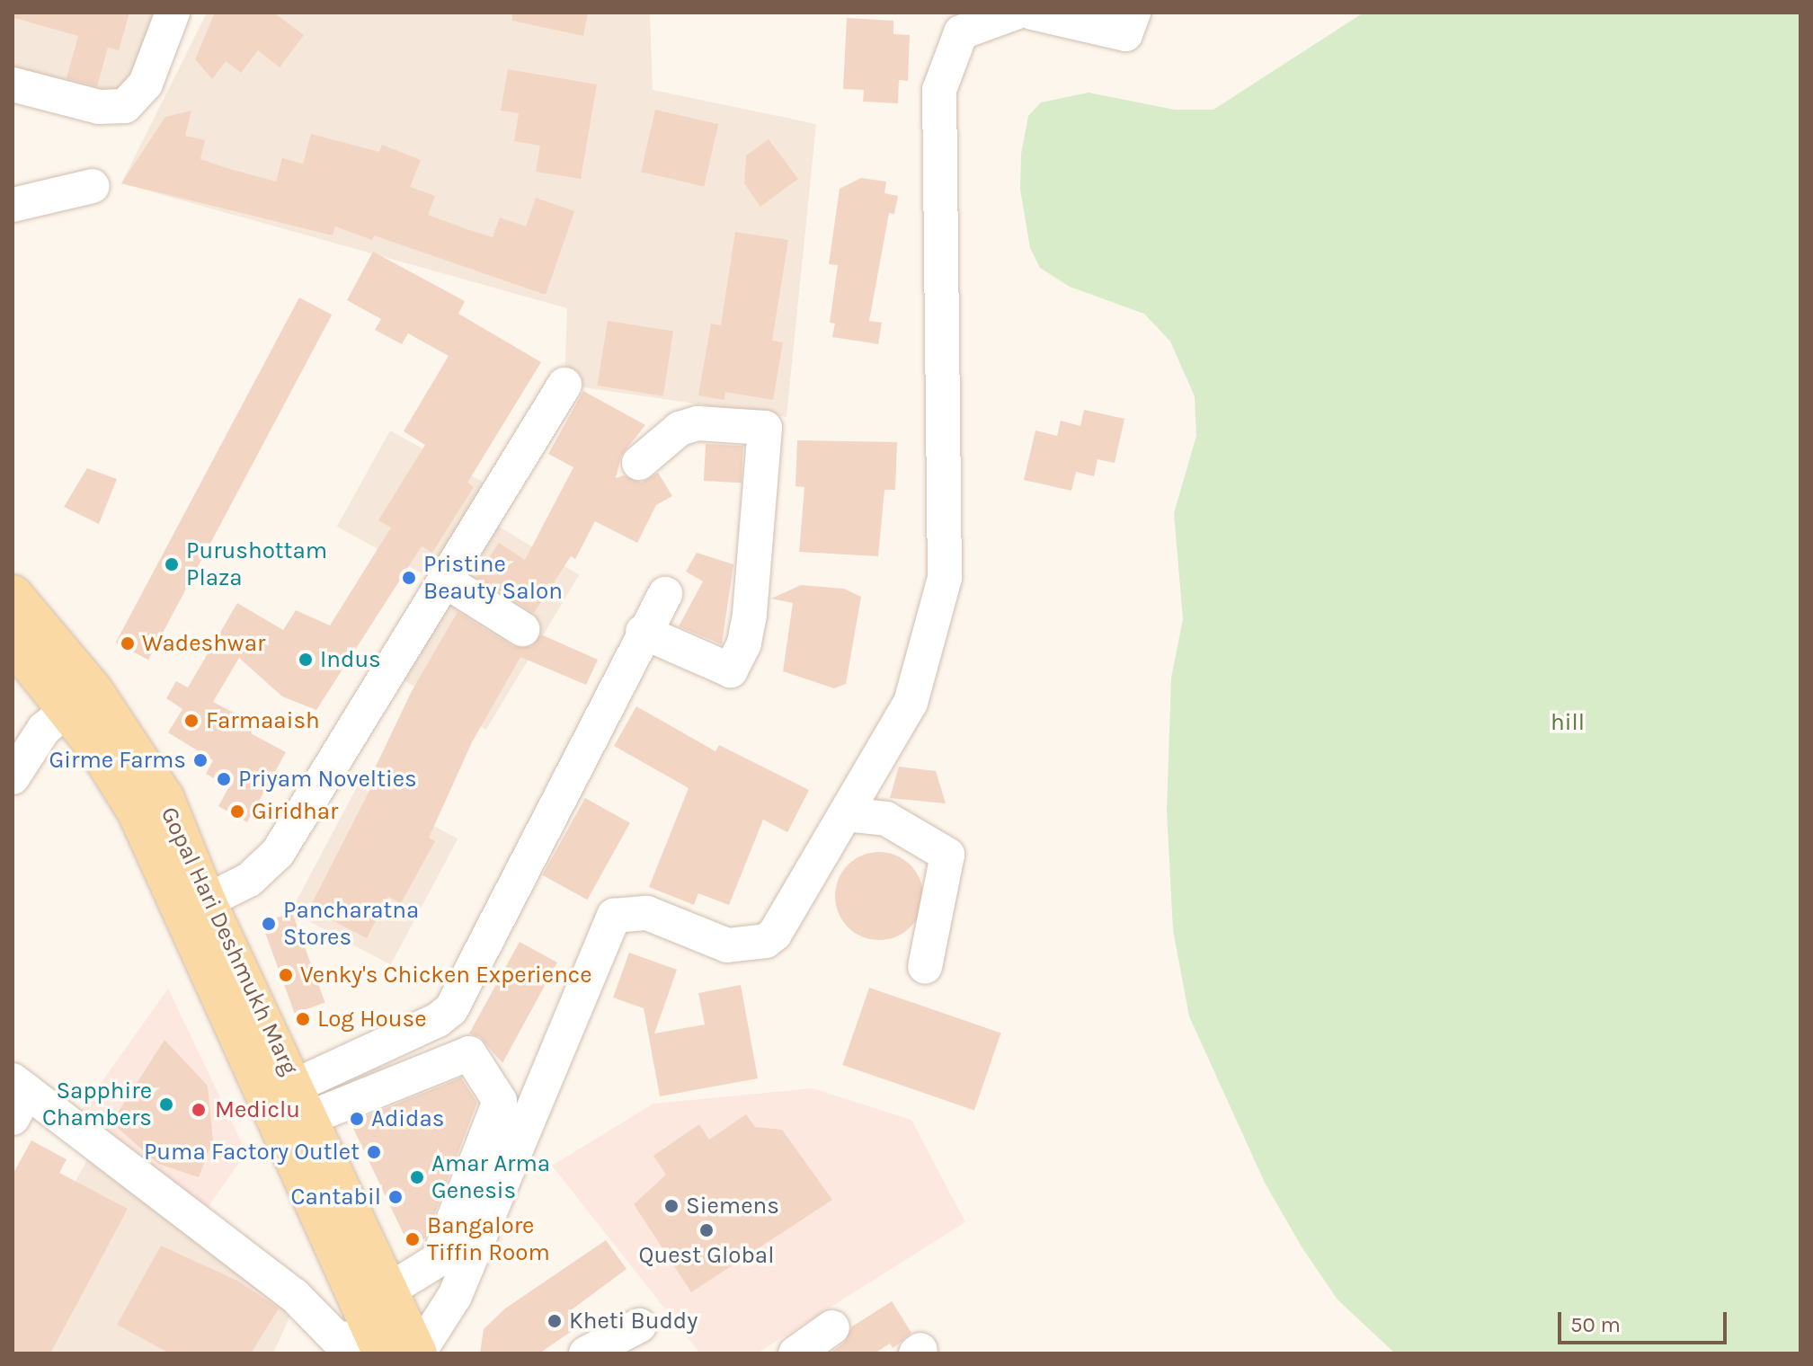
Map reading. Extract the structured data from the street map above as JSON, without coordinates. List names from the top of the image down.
{
  "streets": {
    "main road": ["Gopal Hari Deshmukh Marg"]
  },
  "parks": ["hill"],
  "places": [
    "Purushottam Plaza",
    "Pristine Beauty Salon",
    "Wadeshwar",
    "Indus",
    "Farmaaish",
    "Girme Farms",
    "Priyam Novelties",
    "Giridhar",
    "Pancharatna Stores",
    "Venky's Chicken Experience",
    "Log House",
    "Sapphire Chambers",
    "Mediclu",
    "Adidas",
    "Puma Factory Outlet",
    "Amar Arma Genesis",
    "Cantabil",
    "Siemens",
    "Quest Global",
    "Bangalore Tiffin Room",
    "Kheti Buddy"
  ],
  "scale_bar": "50 m"
}
